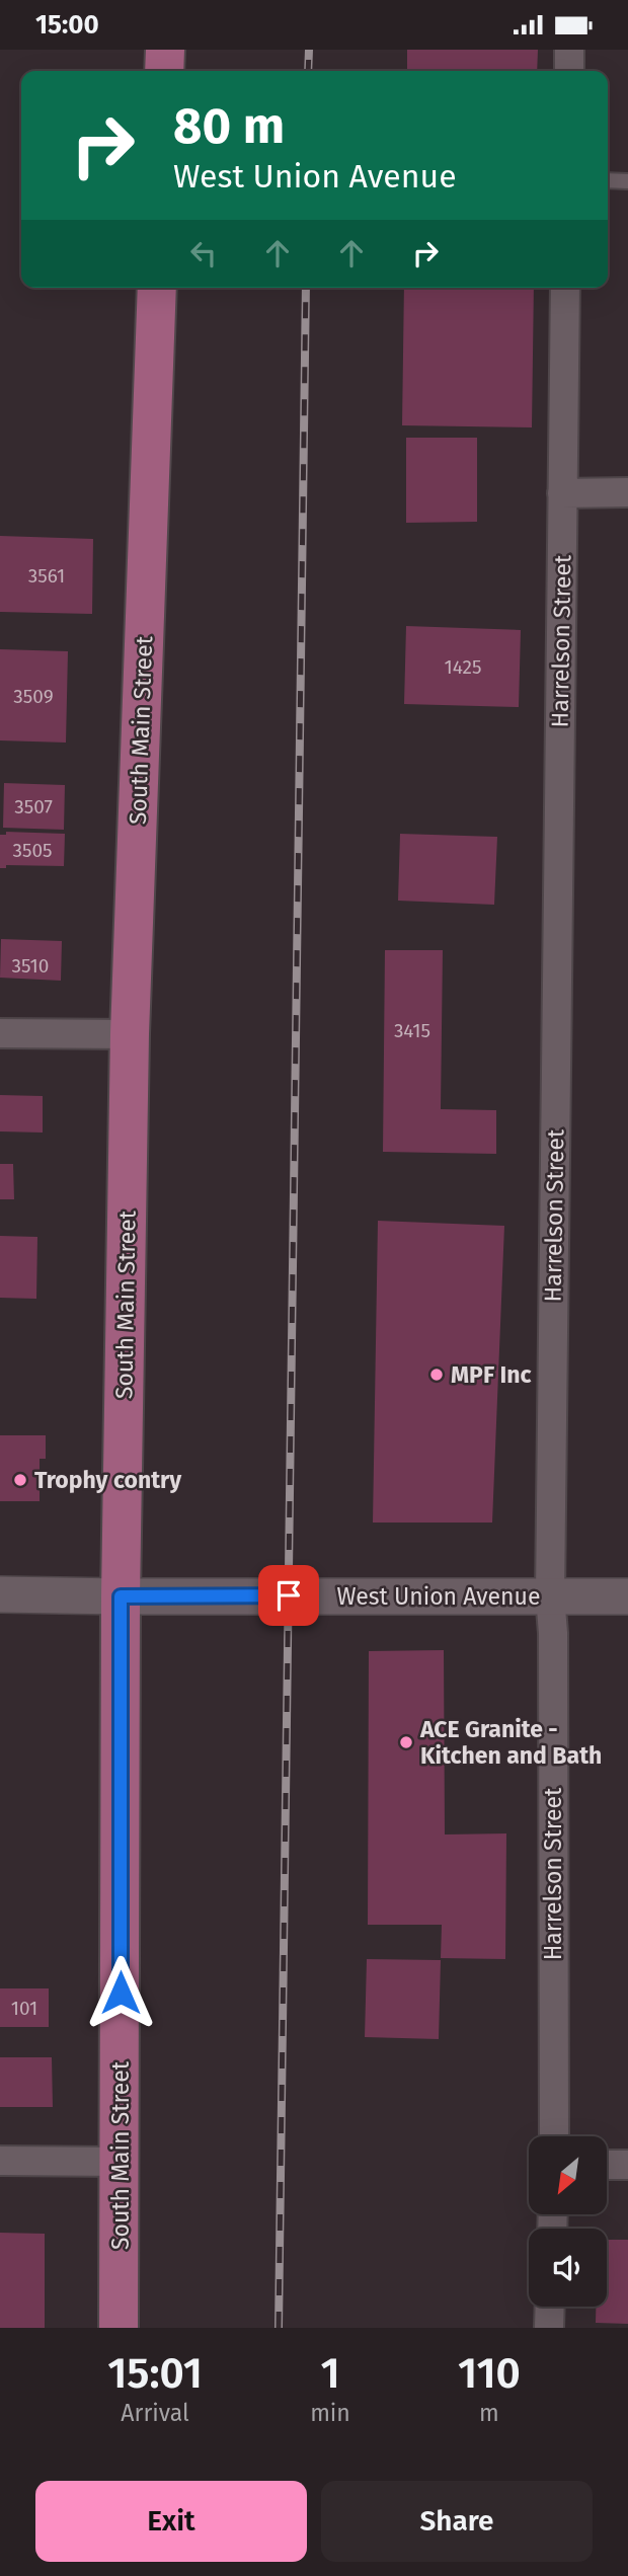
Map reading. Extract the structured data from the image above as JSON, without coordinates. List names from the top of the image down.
{
  "streets": {
    "main road": ["South Main Street"],
    "street": ["Harrelson Street", "West Union Avenue"]
  },
  "crossings": [
    ["Harrelson Street", "West Union Avenue"],
    ["South Main Street", "West Union Avenue"]
  ],
  "places": ["MPF Inc", "Trophy contry", "ACE Granite - Kitchen and Bath"],
  "house_numbers": [
    "3561",
    "1425",
    "3509",
    "3507",
    "3505",
    "3510",
    "3415",
    "101"
  ],
  "north": "bottom left",
  "page": {
    "status": "15:00",
    "turn": ["80 m", "West Union Avenue"],
    "eta": [
      "15:01",
      "Arrival",
      "1",
      "min",
      "110",
      "m"
    ],
    "buttons": ["Exit", "Share"]
  }
}
